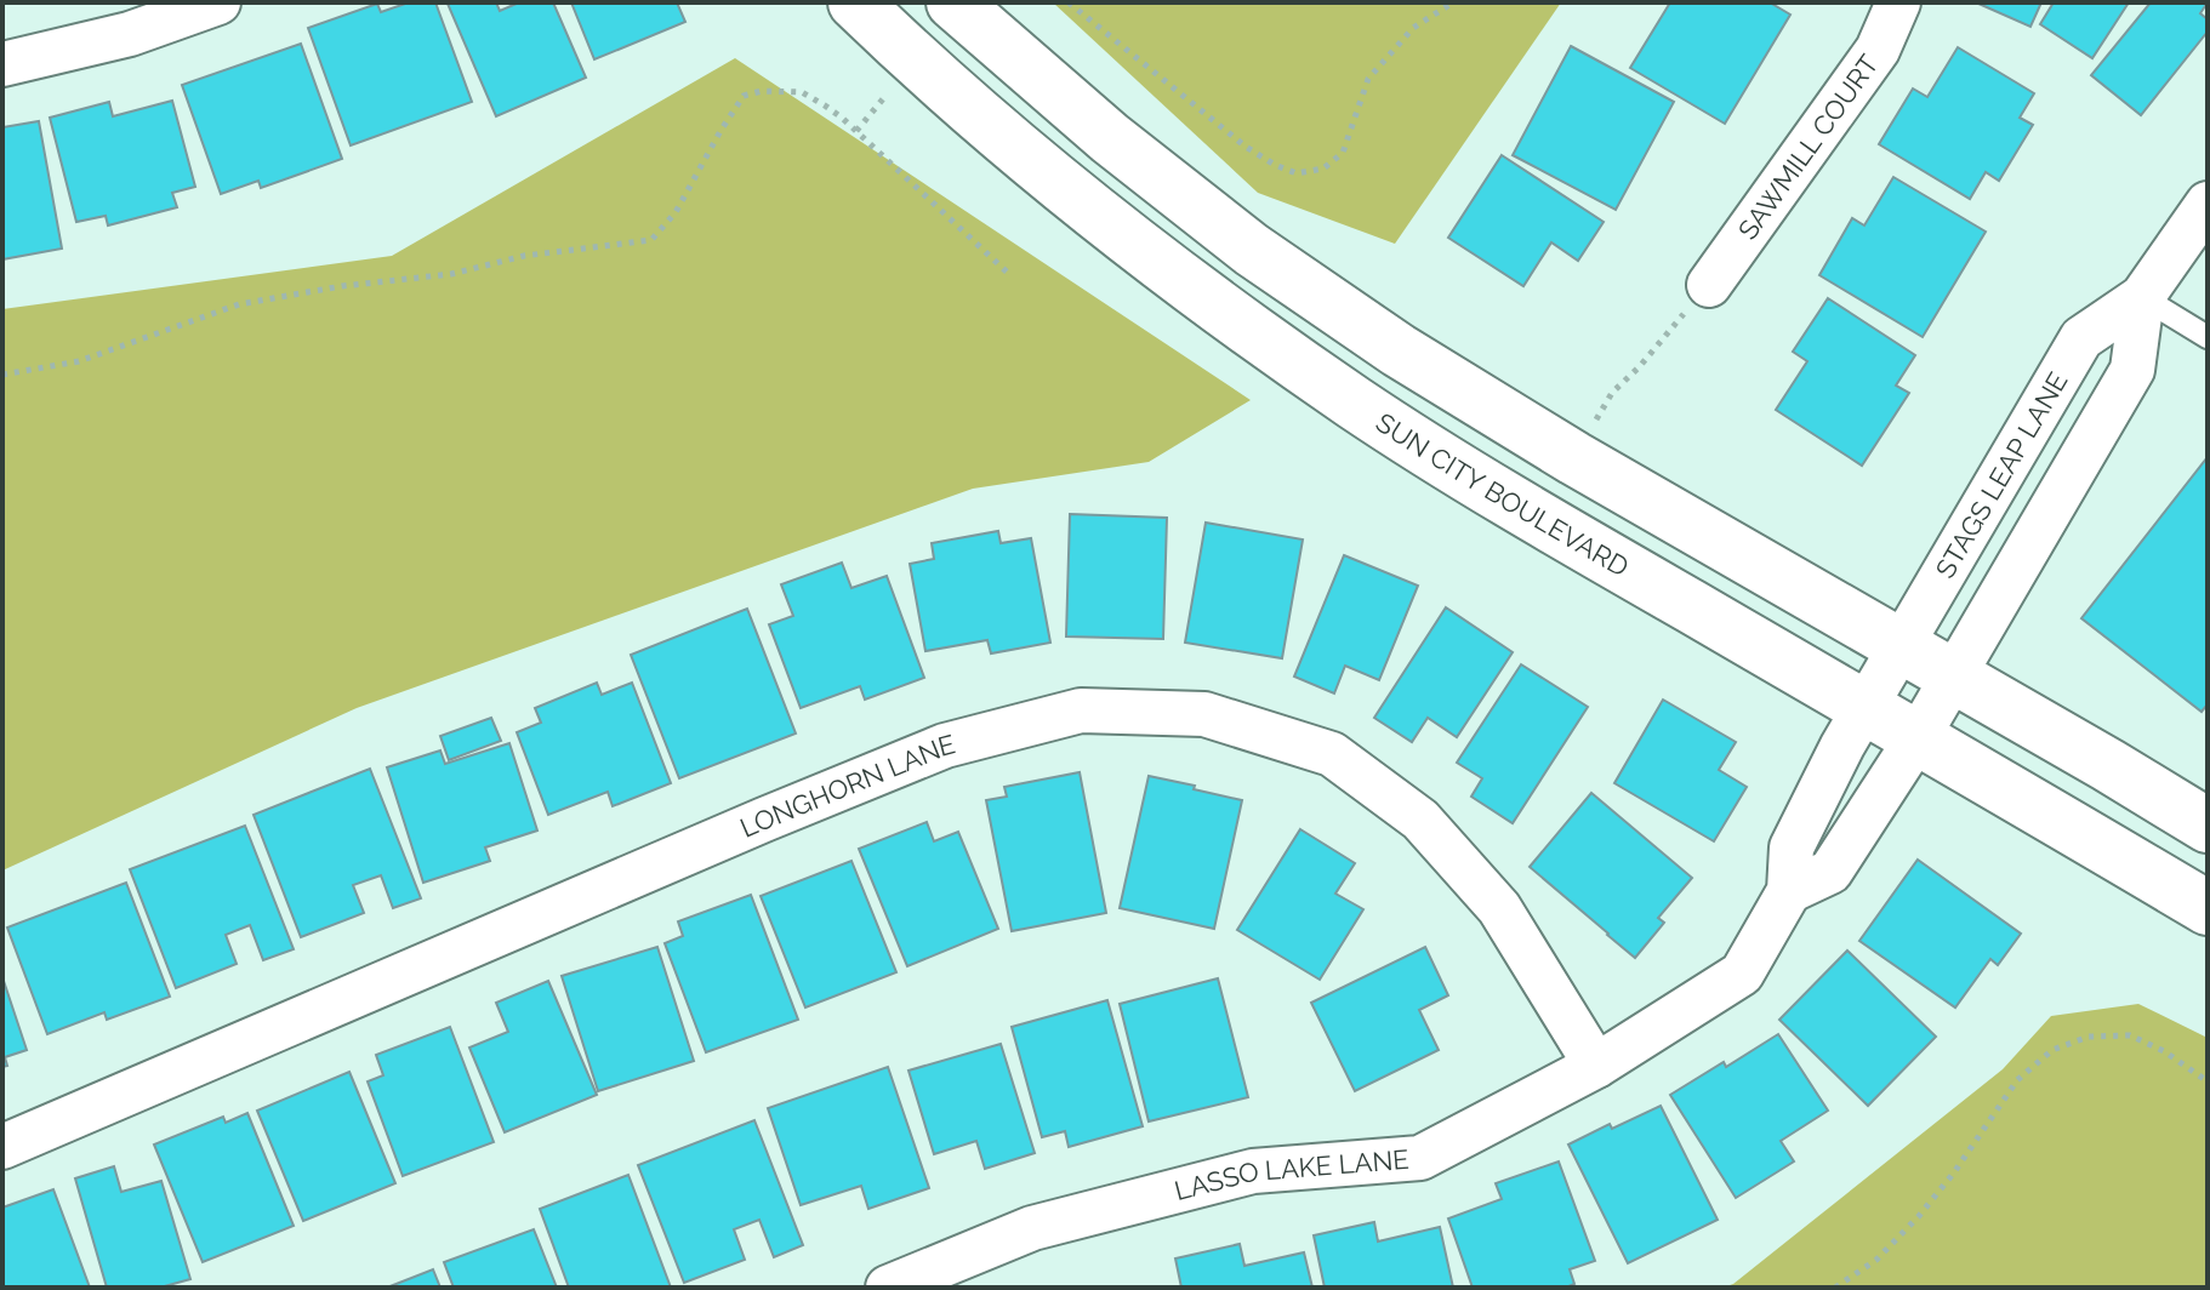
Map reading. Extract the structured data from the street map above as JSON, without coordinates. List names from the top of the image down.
{
  "streets": {
    "street": [
      "SAWMILL COURT",
      "STAGS LEAP LANE",
      "SUN CITY BOULEVARD",
      "LONGHORN LANE",
      "LASSO LAKE LANE"
    ]
  },
  "crossings": [
    ["STAGS LEAP LANE", "SUN CITY BOULEVARD"],
    ["STAGS LEAP LANE", "LASSO LAKE LANE"],
    ["SUN CITY BOULEVARD", "LASSO LAKE LANE"],
    ["LONGHORN LANE", "LASSO LAKE LANE"]
  ]
}
